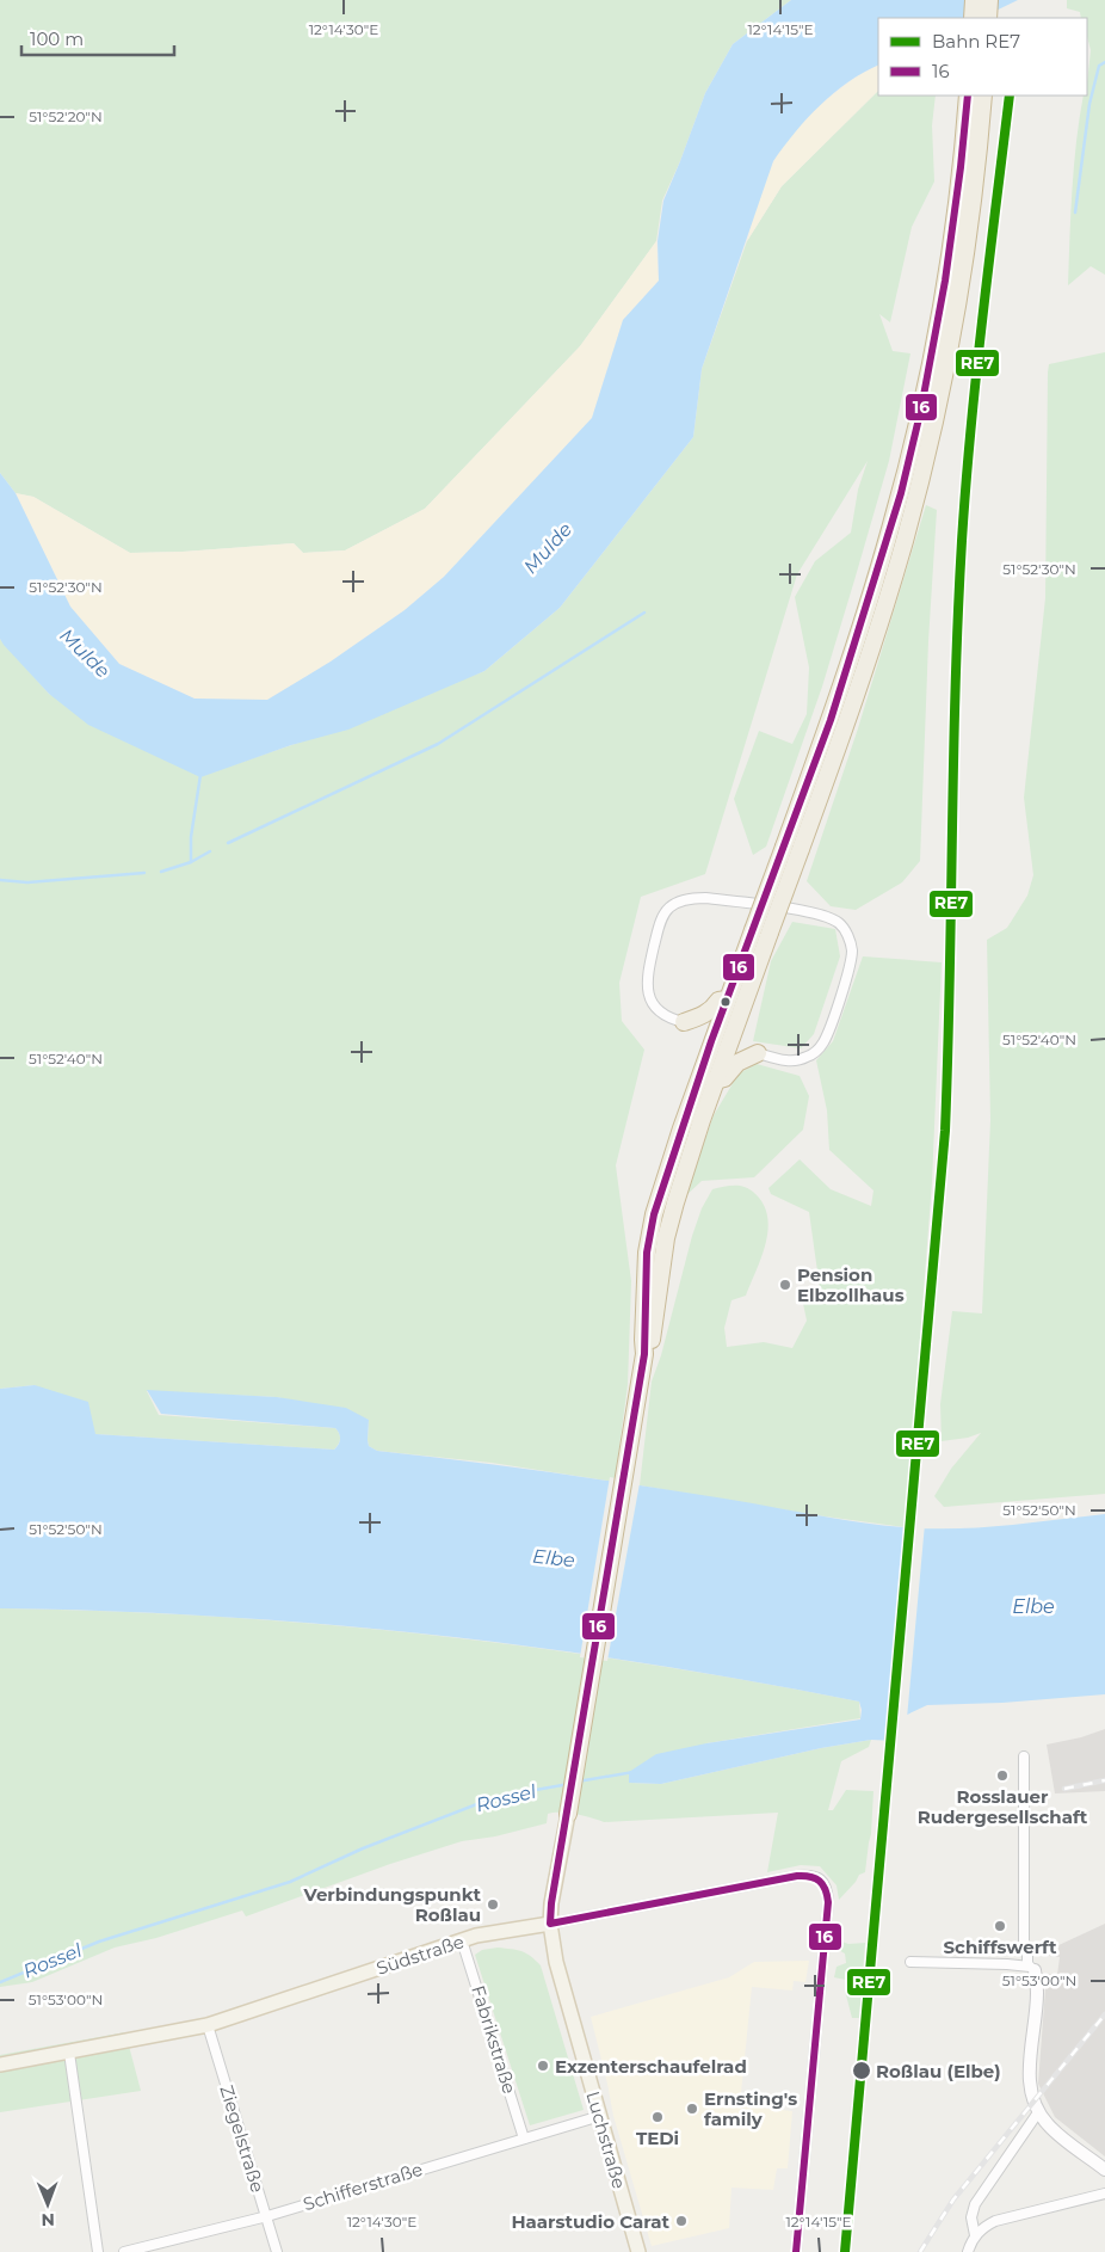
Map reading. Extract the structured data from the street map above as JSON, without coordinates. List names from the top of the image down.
{
  "streets": {
    "main road": ["Südstraße", "Luchstraße"],
    "street": ["Fabrikstraße", "Ziegelstraße", "Schifferstraße"]
  },
  "crossings": [
    ["Südstraße", "Fabrikstraße"],
    ["Südstraße", "Ziegelstraße"],
    ["Südstraße", "Luchstraße"],
    ["Fabrikstraße", "Schifferstraße"],
    ["Ziegelstraße", "Schifferstraße"],
    ["Luchstraße", "Schifferstraße"]
  ],
  "water": ["Mulde", "Elbe", "Rossel"],
  "places": [
    "Pension Elbzollhaus",
    "Rosslauer Rudergesellschaft",
    "Verbindungspunkt Roßlau",
    "Schiffswerft",
    "Exzenterschaufelrad",
    "Roßlau (Elbe)",
    "Ernsting's family",
    "TEDi",
    "Haarstudio Carat"
  ],
  "lines": ["rail line RE7", "transit line 16"],
  "legend": ["Bahn RE7", "16"],
  "scale_bar": "100 m",
  "north": "bottom",
  "coordinates": [
    "12°14'30\"E",
    "12°14'15\"E",
    "51°52'20\"N",
    "51°52'30\"N",
    "51°52'40\"N",
    "51°52'50\"N",
    "51°53'00\"N"
  ]
}
